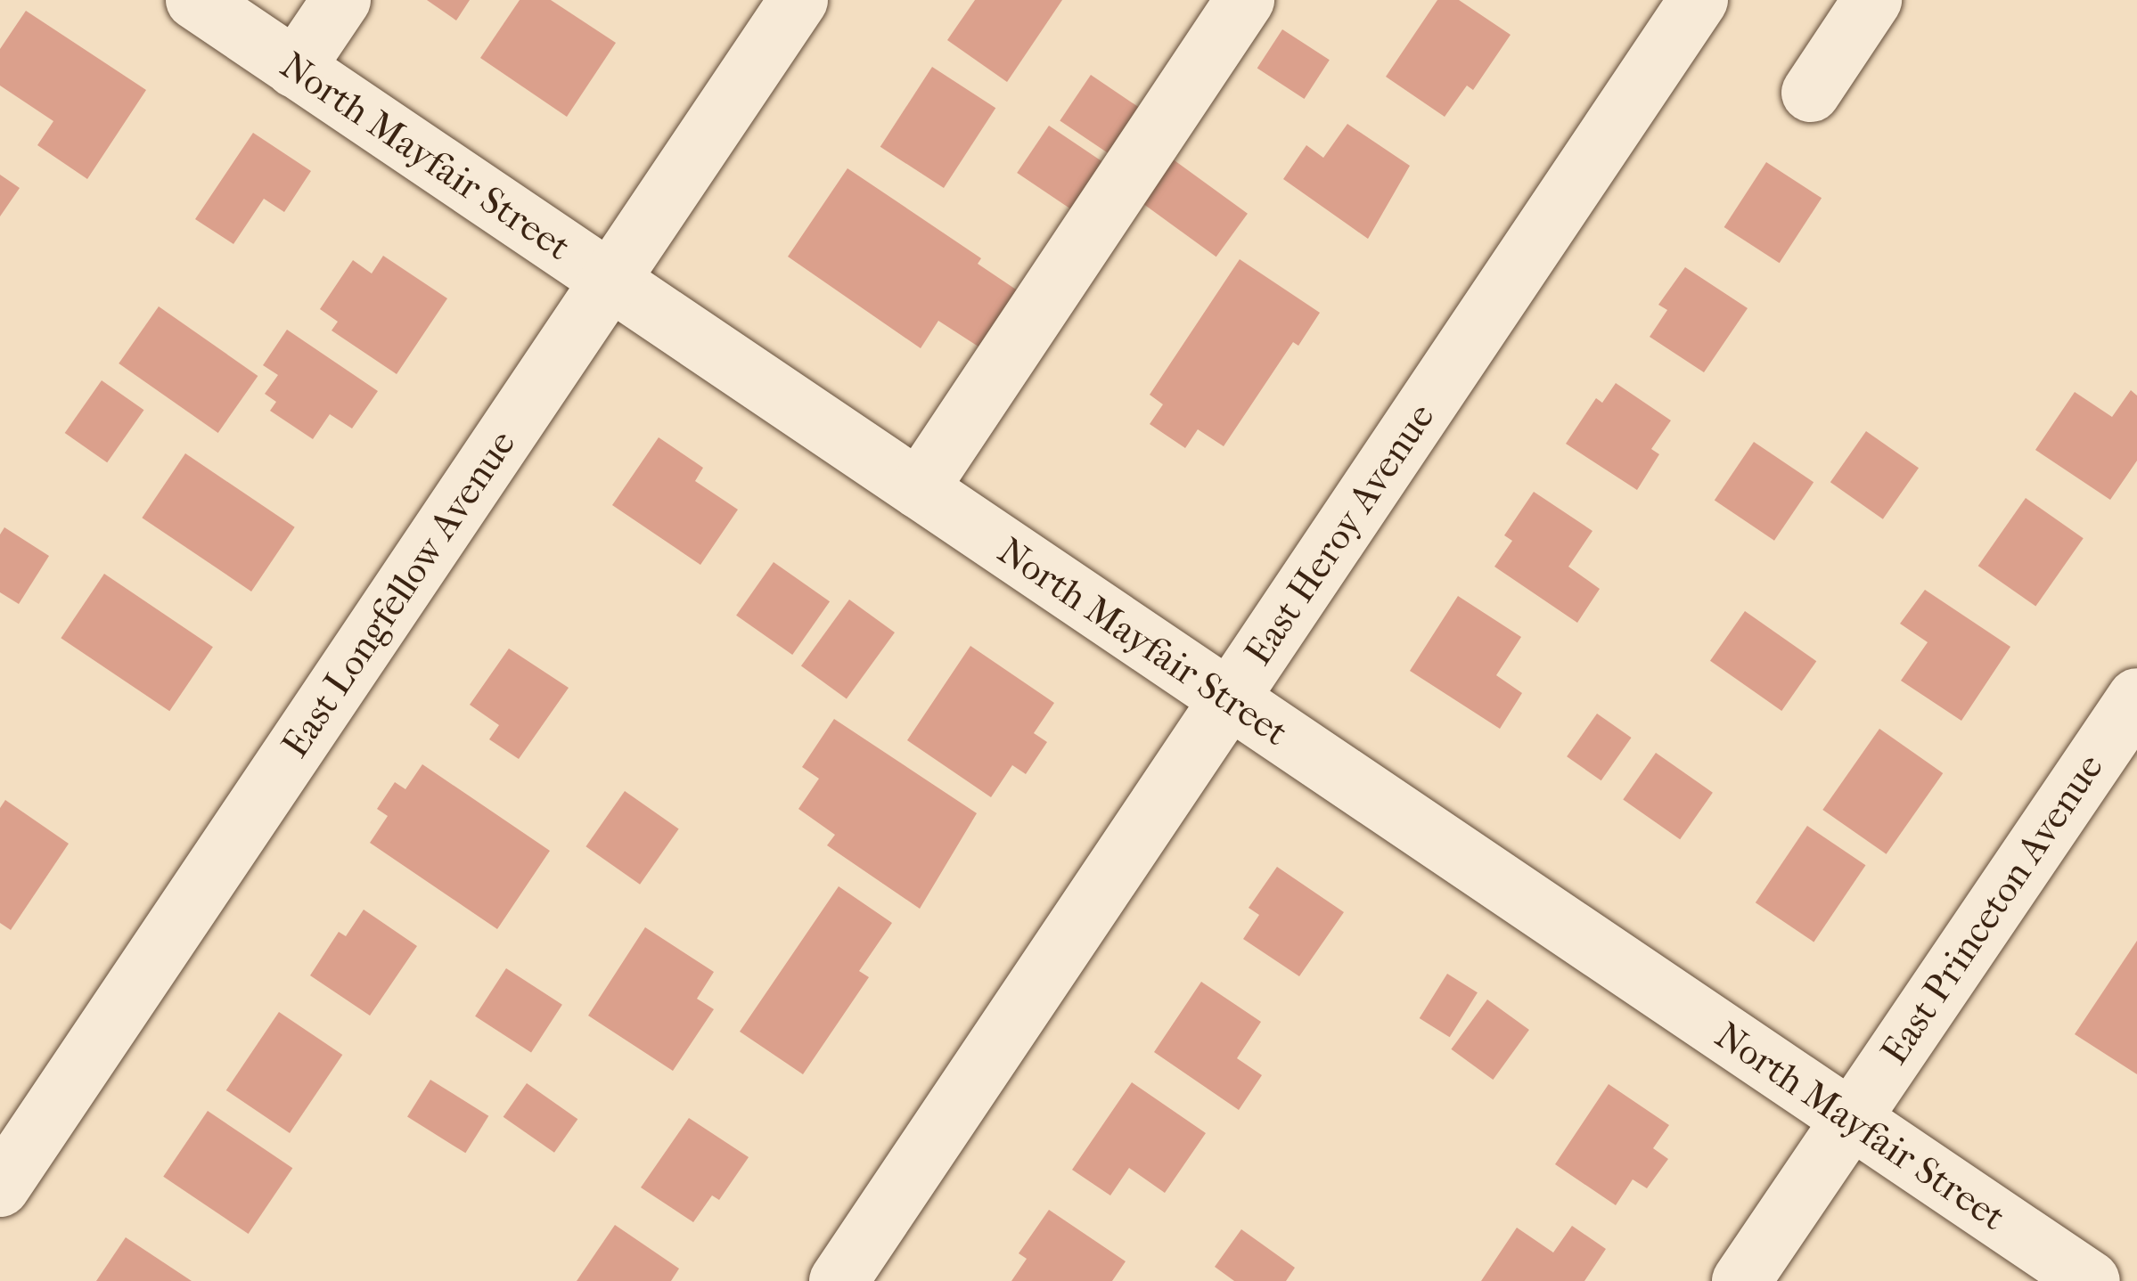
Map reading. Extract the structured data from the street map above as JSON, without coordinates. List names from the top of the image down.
{
  "streets": {
    "street": [
      "North Mayfair Street",
      "East Heroy Avenue",
      "East Longfellow Avenue",
      "East Princeton Avenue"
    ]
  },
  "crossings": [
    ["North Mayfair Street", "East Heroy Avenue"],
    ["North Mayfair Street", "East Longfellow Avenue"],
    ["North Mayfair Street", "East Princeton Avenue"]
  ]
}
